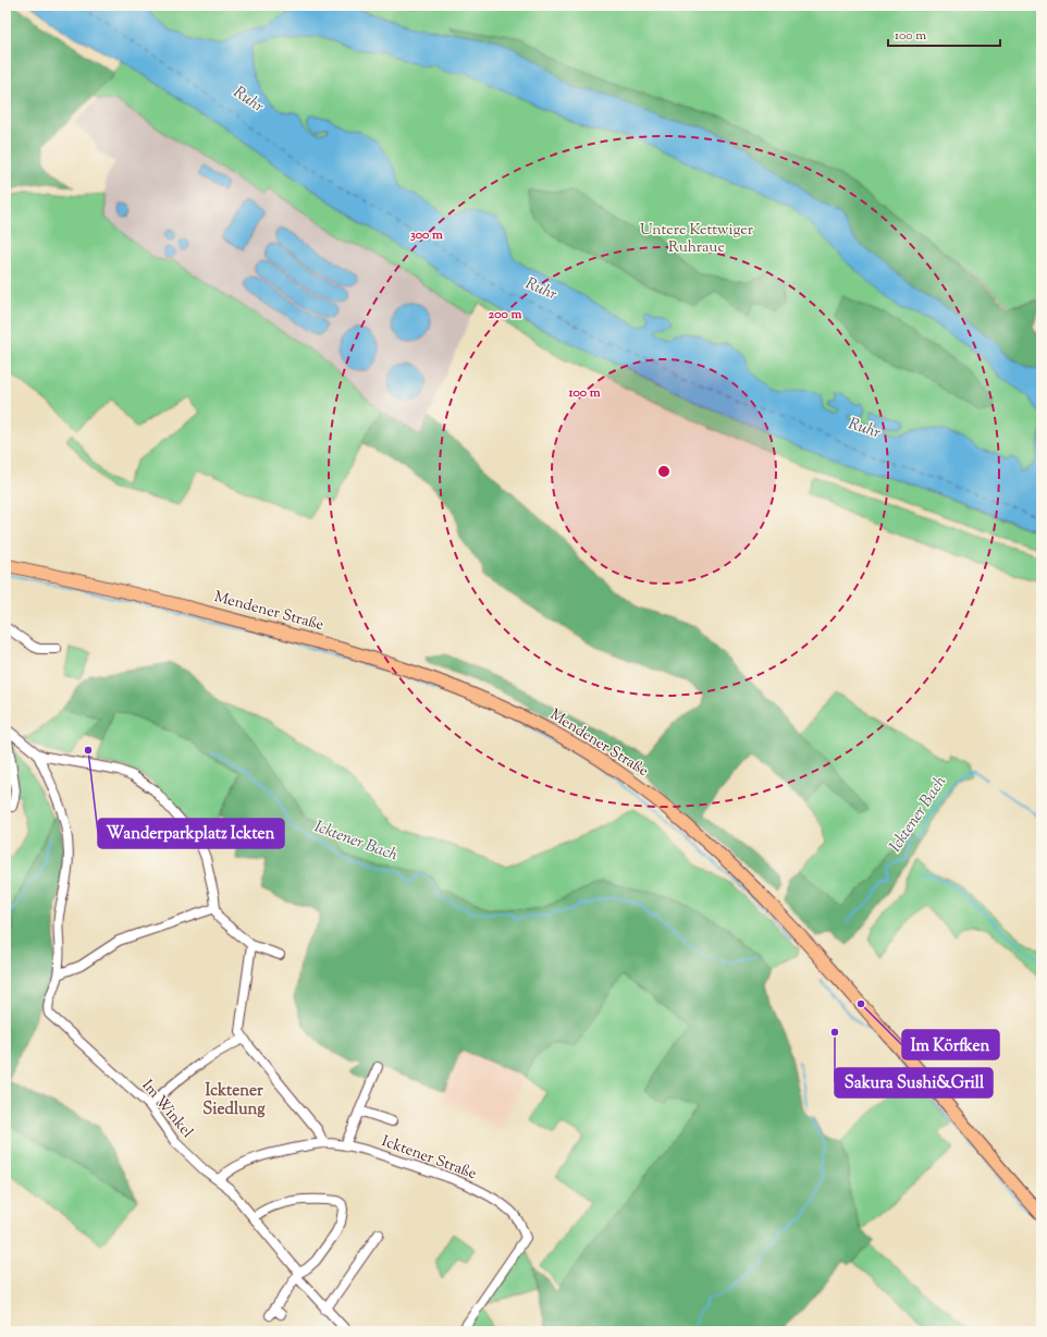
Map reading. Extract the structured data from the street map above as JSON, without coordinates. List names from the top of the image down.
{
  "streets": {
    "main road": ["Mendener Straße"],
    "street": ["Im Winkel", "Icktener Straße"]
  },
  "crossings": [
    ["Im Winkel", "Icktener Straße"]
  ],
  "districts": ["Icktener Siedlung"],
  "water": ["Ruhr", "Icktener Bach"],
  "parks": ["Untere Kettwiger Ruhraue"],
  "places": ["Wanderparkplatz Ickten", "Im Körfken", "Sakura Sushi&Grill"],
  "scale_bar": "100 m",
  "rings": ["300 m", "200 m", "100 m"]
}
